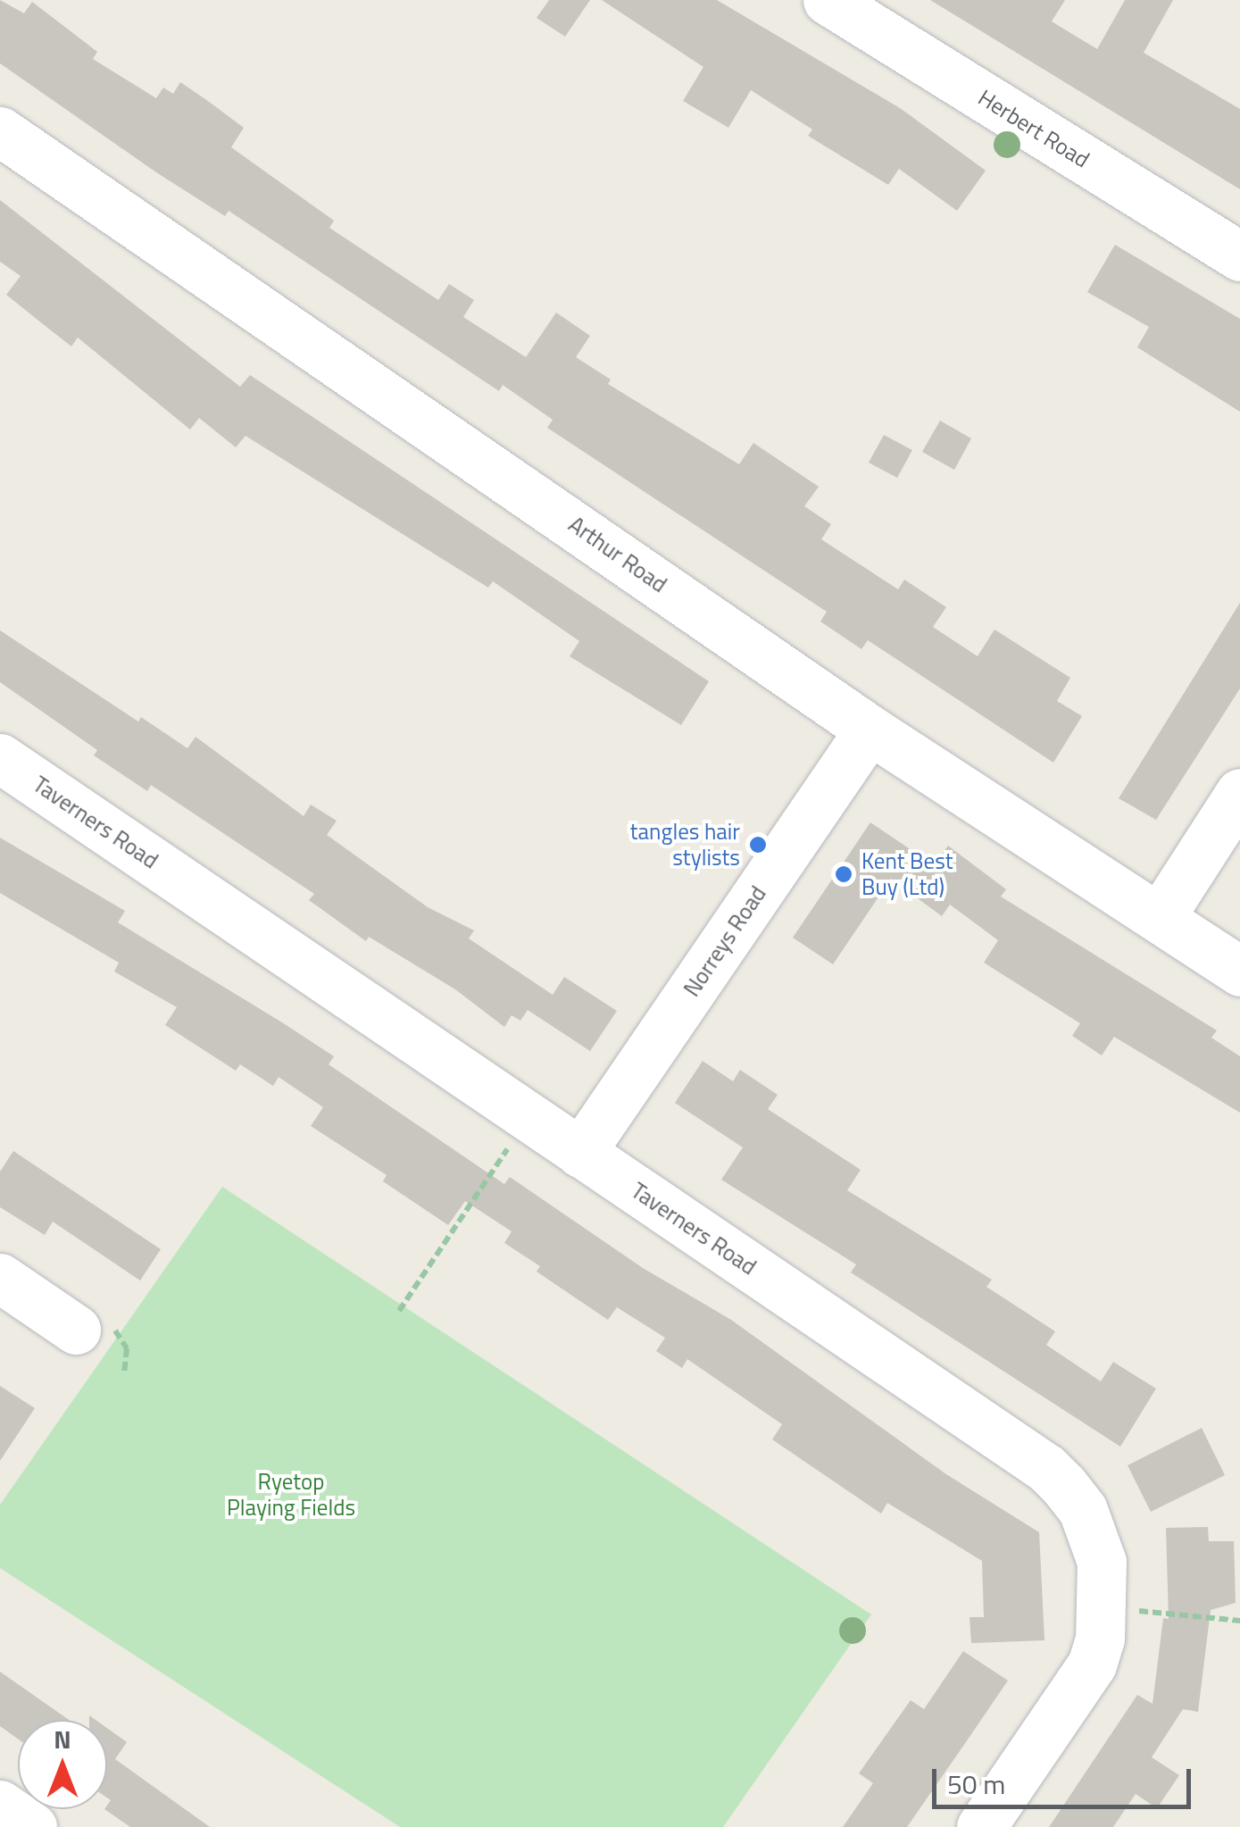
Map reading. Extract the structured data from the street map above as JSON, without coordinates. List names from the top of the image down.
{
  "streets": {
    "street": [
      "Herbert Road",
      "Arthur Road",
      "Taverners Road",
      "Norreys Road"
    ]
  },
  "crossings": [
    ["Arthur Road", "Norreys Road"],
    ["Taverners Road", "Norreys Road"]
  ],
  "parks": ["Ryetop Playing Fields"],
  "places": ["tangles hair stylists", "Kent Best Buy (Ltd)"],
  "scale_bar": "50 m",
  "north": "top"
}
